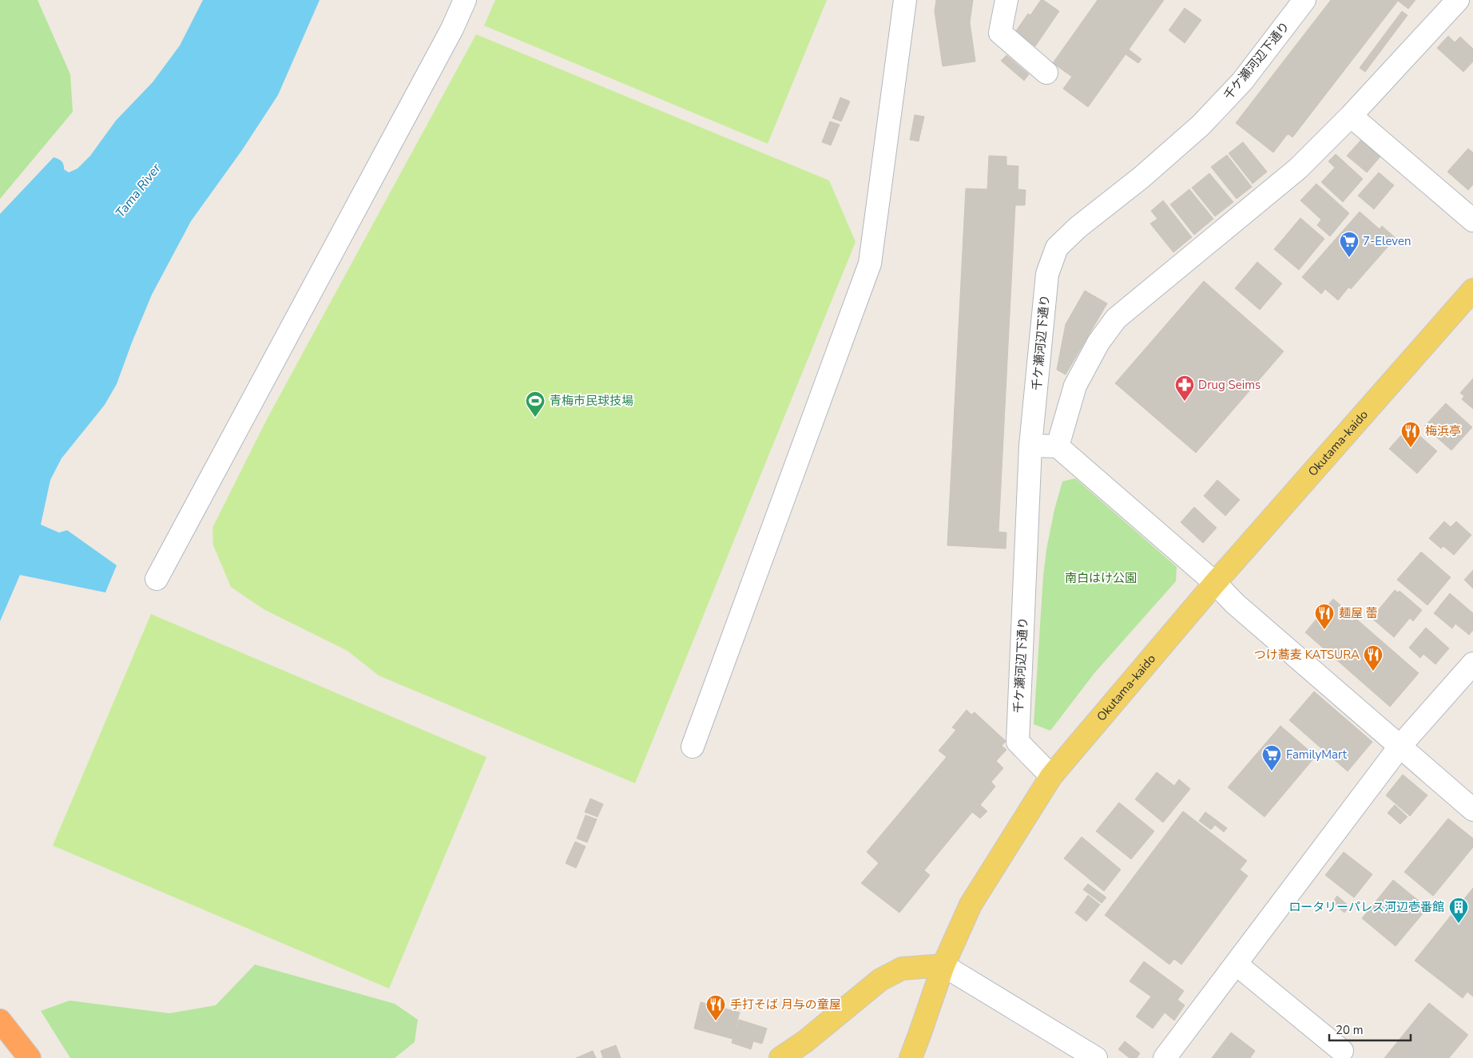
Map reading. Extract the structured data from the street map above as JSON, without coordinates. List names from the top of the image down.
{
  "streets": {
    "main road": ["Okutama-kaido"],
    "street": ["千ケ瀬河辺下通り"]
  },
  "crossings": [
    ["千ケ瀬河辺下通り", "Okutama-kaido"]
  ],
  "water": ["Tama River"],
  "parks": ["南白はけ公園"],
  "places": {
    "supermarket": ["7-Eleven", "FamilyMart"],
    "pharmacy": ["Drug Seims"],
    "sports": ["青梅市民球技場"],
    "restaurant": [
      "梅浜亭",
      "麺屋 蕾",
      "つけ蕎麦 KATSURA",
      "手打そば 月与の童屋"
    ],
    "building": ["ロータリーパレス河辺壱番館"]
  },
  "scale_bar": "20 m"
}
